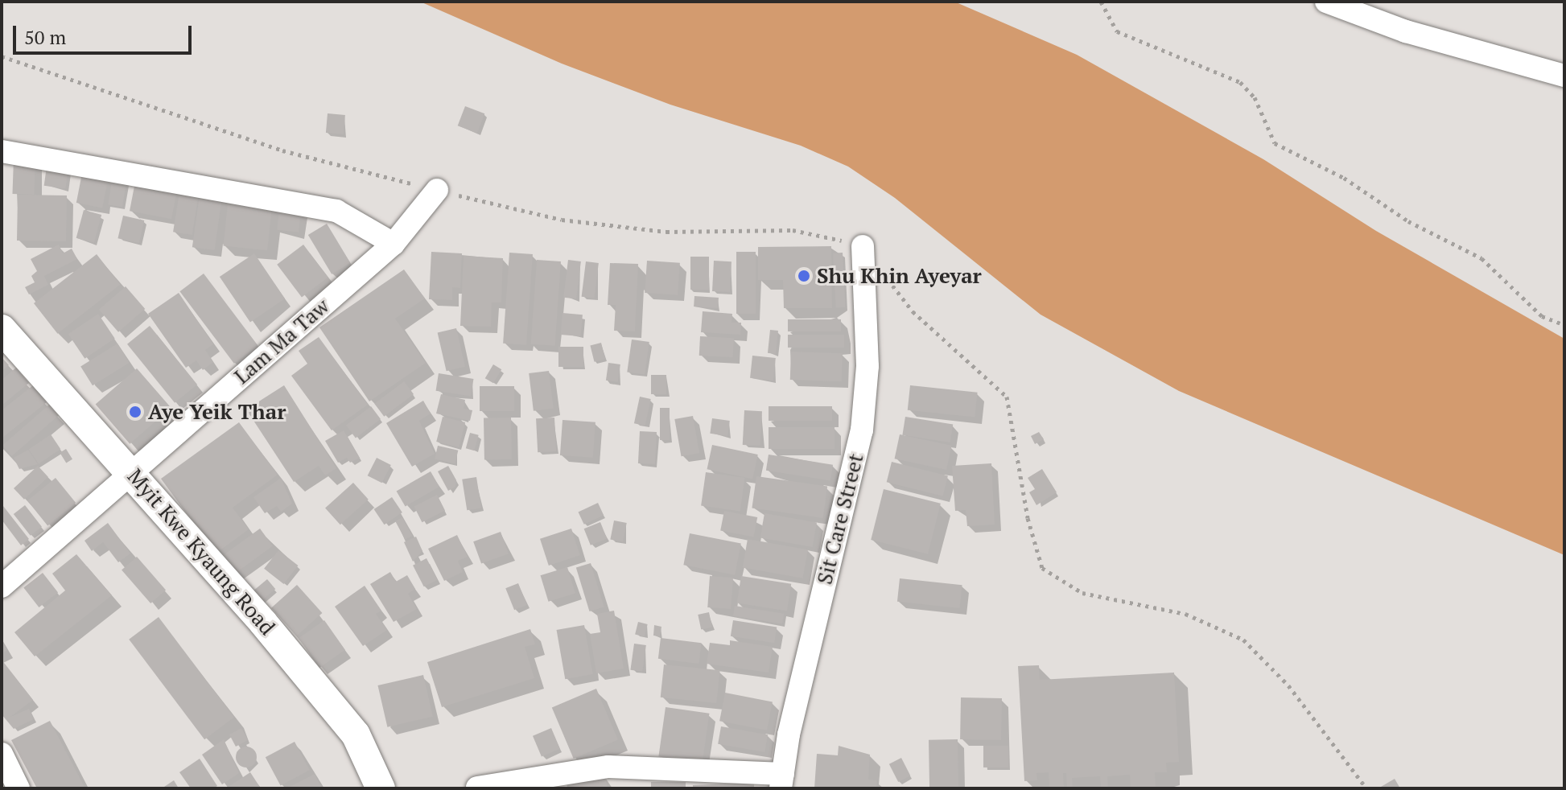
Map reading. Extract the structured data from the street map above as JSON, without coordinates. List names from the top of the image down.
{
  "streets": {
    "main road": ["Myit Kwe Kyaung Road"],
    "street": ["Lam Ma Taw", "Sit Care Street"]
  },
  "crossings": [
    ["Lam Ma Taw", "Myit Kwe Kyaung Road"]
  ],
  "places": ["Shu Khin Ayeyar", "Aye Yeik Thar"],
  "scale_bar": "50 m"
}
